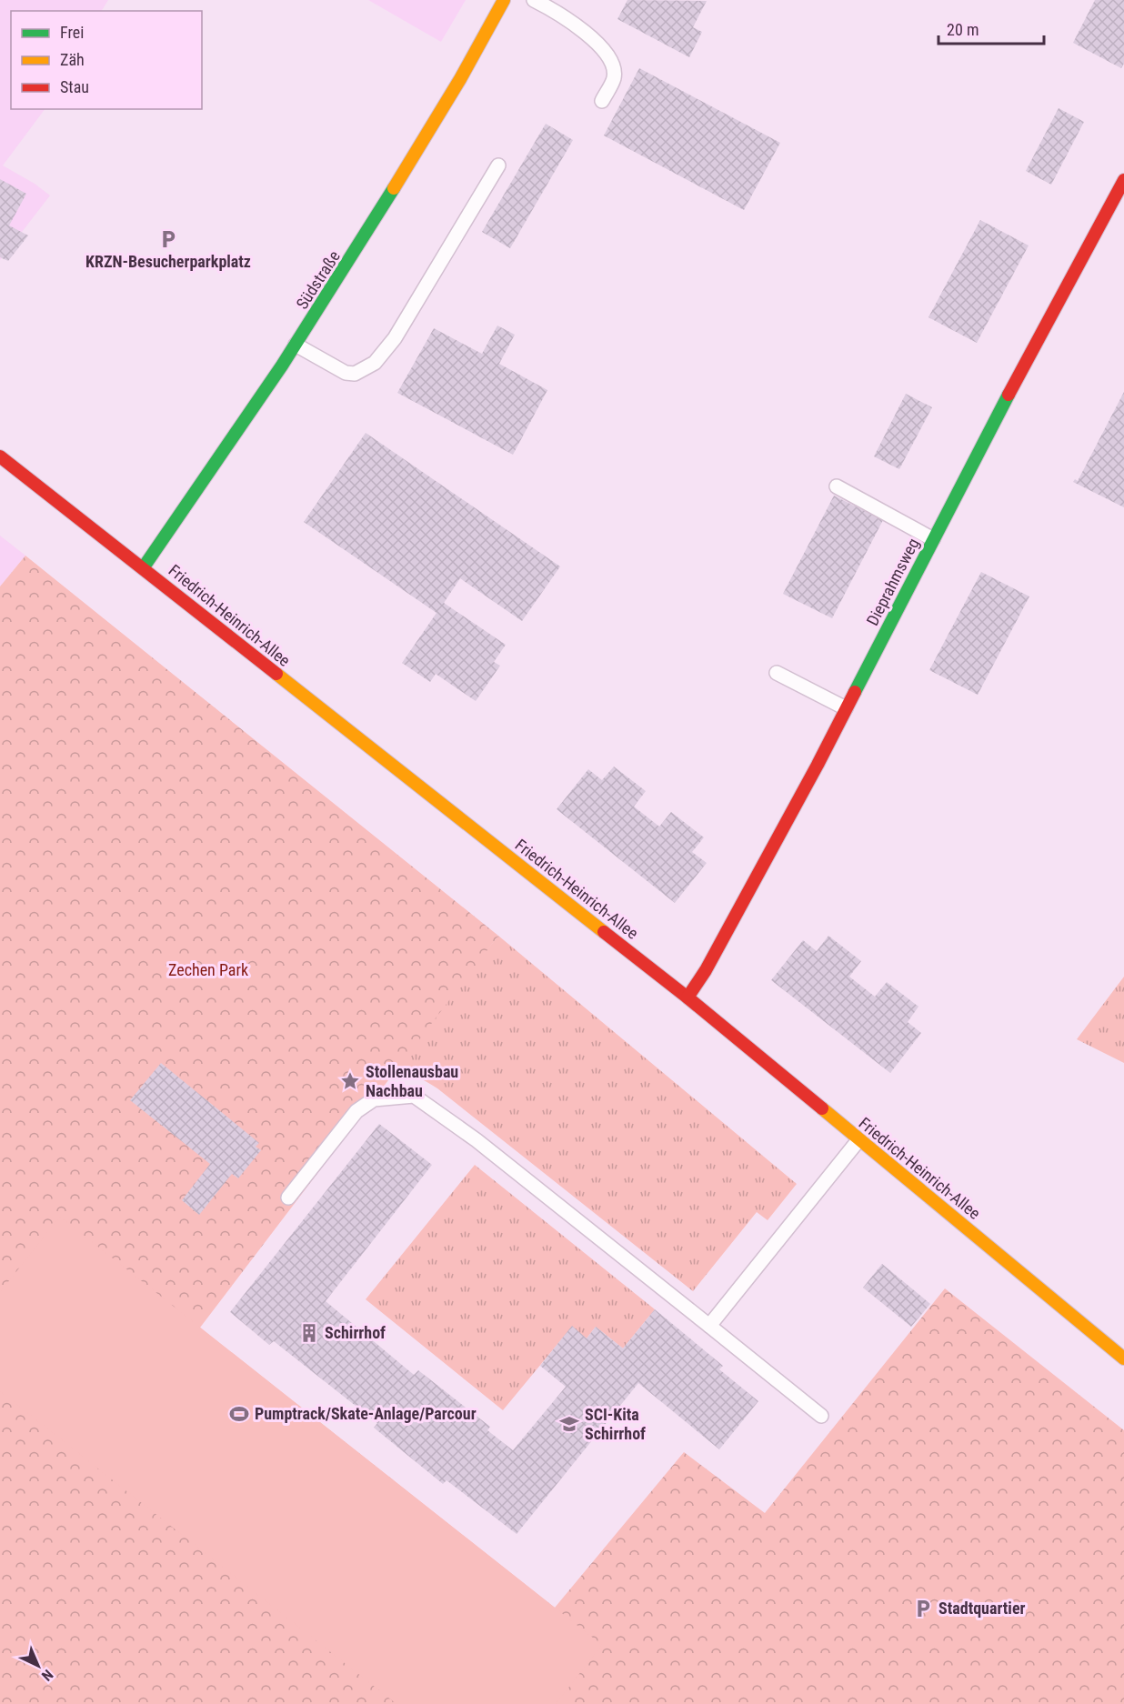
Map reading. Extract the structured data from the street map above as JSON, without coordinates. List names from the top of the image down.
{
  "streets": {
    "street": ["Südstraße", "Dieprahmsweg", "Friedrich-Heinrich-Allee"]
  },
  "crossings": [
    ["Südstraße", "Friedrich-Heinrich-Allee"],
    ["Dieprahmsweg", "Friedrich-Heinrich-Allee"]
  ],
  "parks": ["Zechen Park"],
  "places": {
    "parking": ["KRZN-Besucherparkplatz", "Stadtquartier"],
    "place": ["Stollenausbau Nachbau"],
    "building": ["Schirrhof"],
    "sports": ["Pumptrack/Skate-Anlage/Parcour"],
    "school or university": ["SCI-Kita Schirrhof"]
  },
  "legend": ["Frei", "Zäh", "Stau"],
  "scale_bar": "20 m",
  "north": "bottom right"
}
